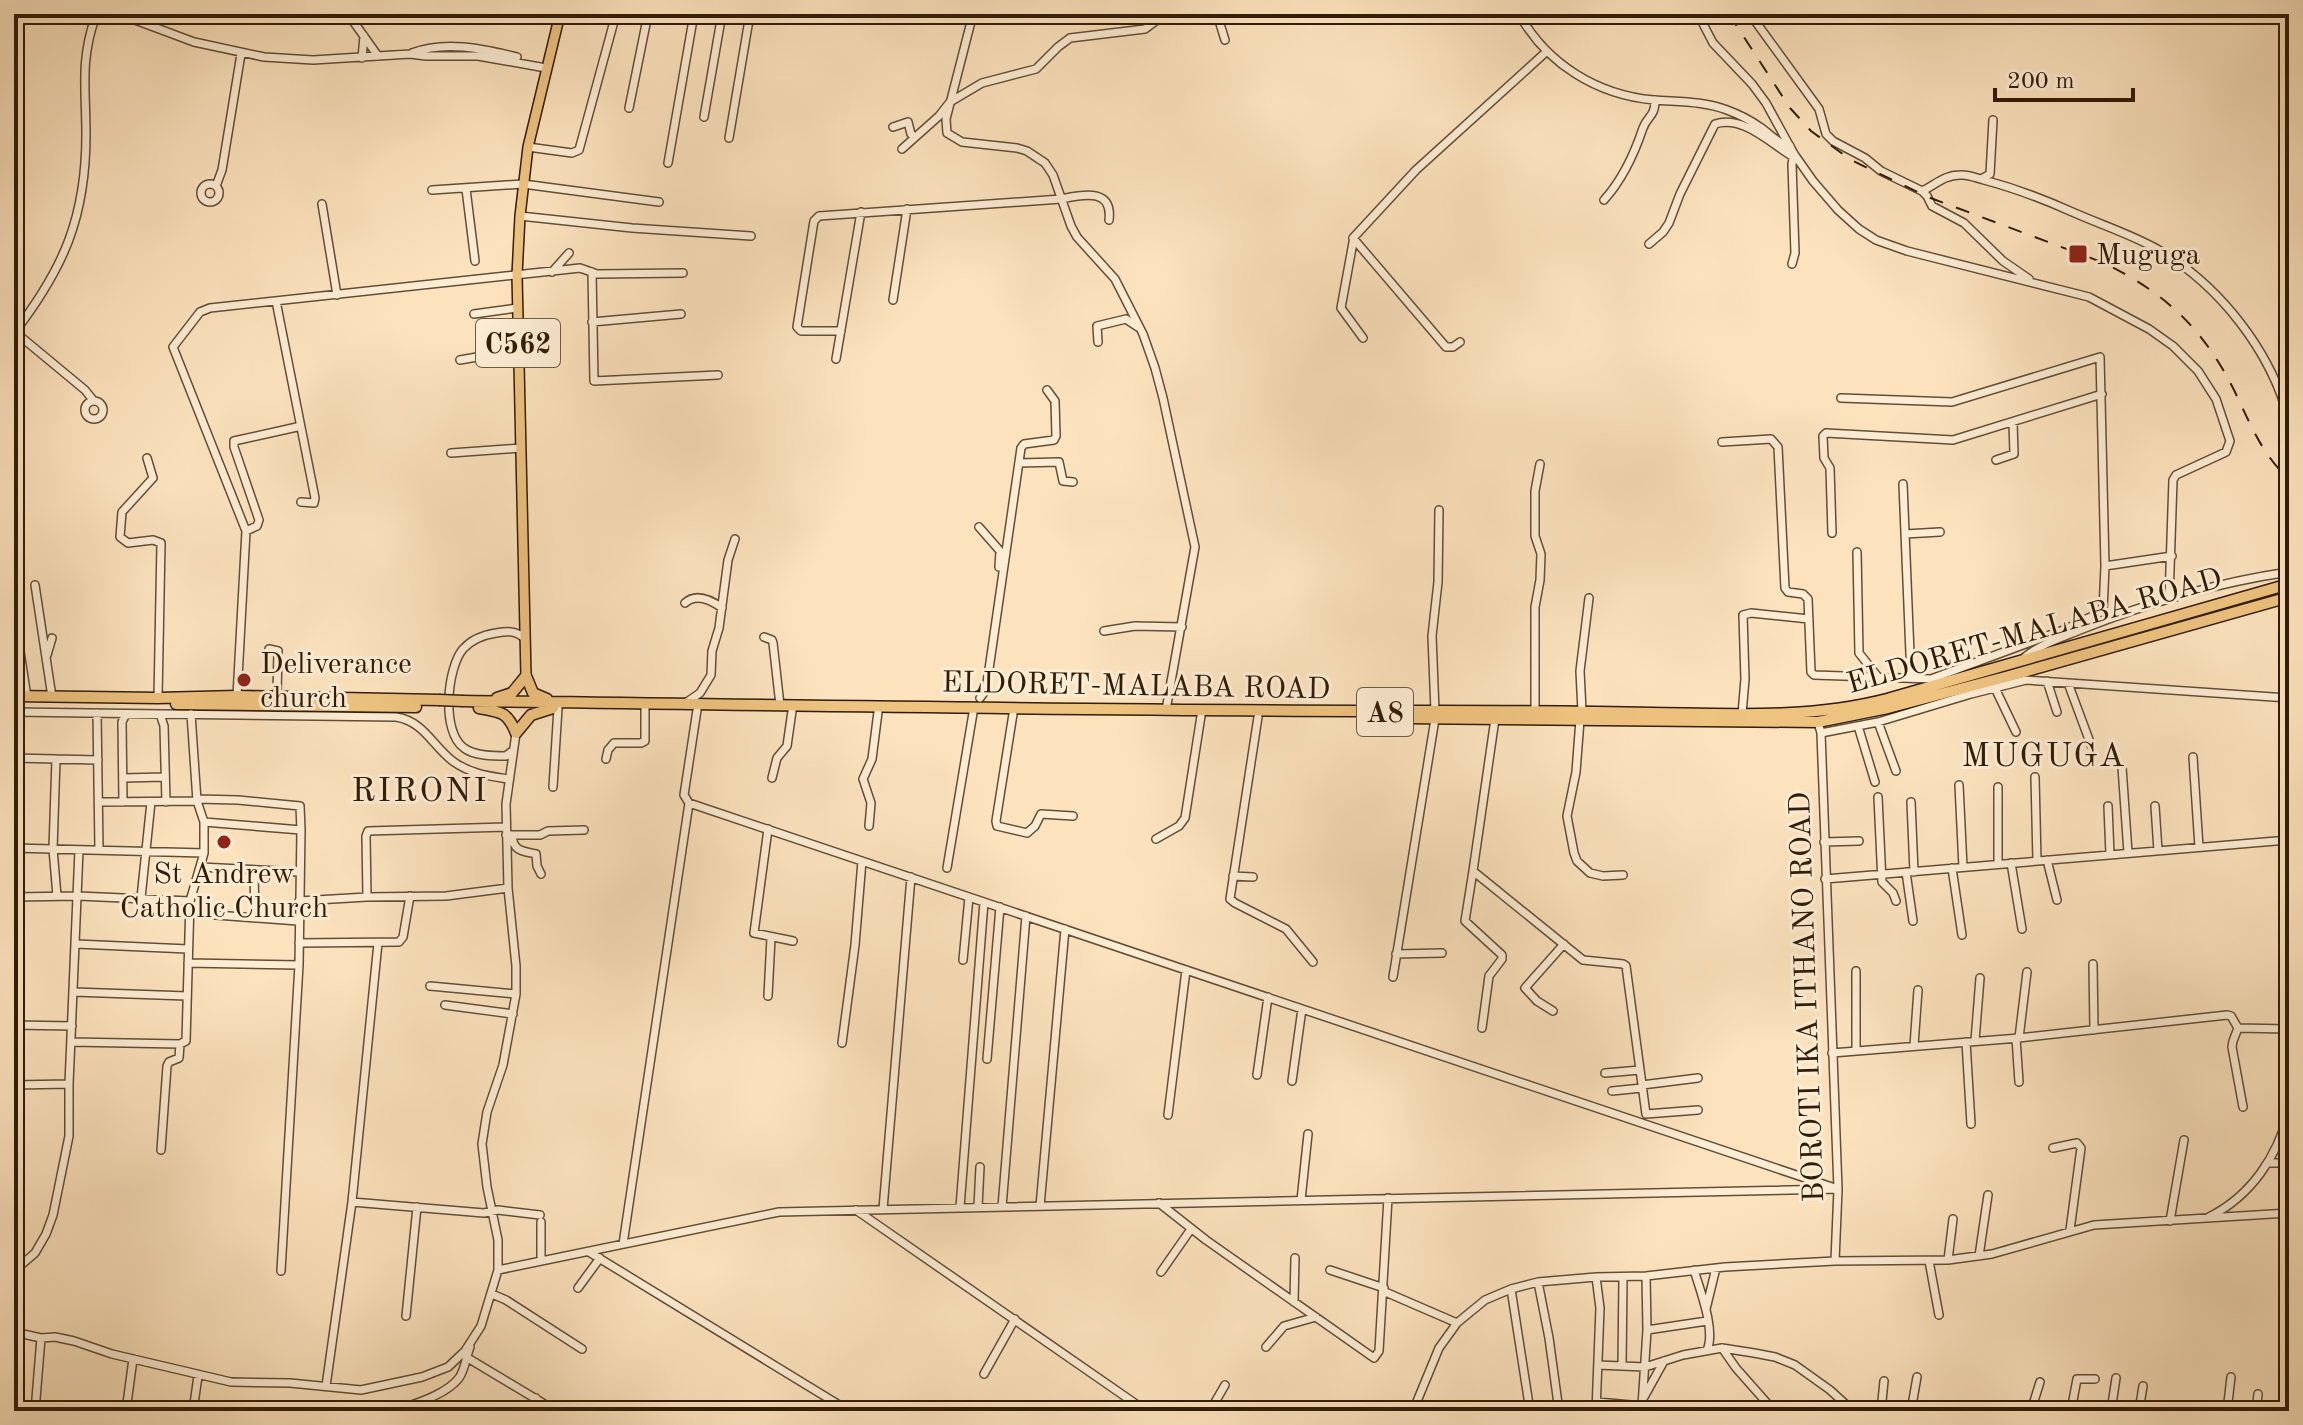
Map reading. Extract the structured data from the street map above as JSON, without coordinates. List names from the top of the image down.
{
  "streets": {
    "highway": ["ELDORET-MALABA ROAD", "A8"],
    "main road": ["C562"],
    "street": ["BOROTI IKA ITHANO ROAD"]
  },
  "crossings": [
    ["ELDORET-MALABA ROAD", "BOROTI IKA ITHANO ROAD"]
  ],
  "districts": ["MUGUGA", "RIRONI"],
  "places": {
    "transit": ["Muguga"],
    "other": ["Deliverance church", "St Andrew Catholic Church"]
  },
  "scale_bar": "200 m"
}
